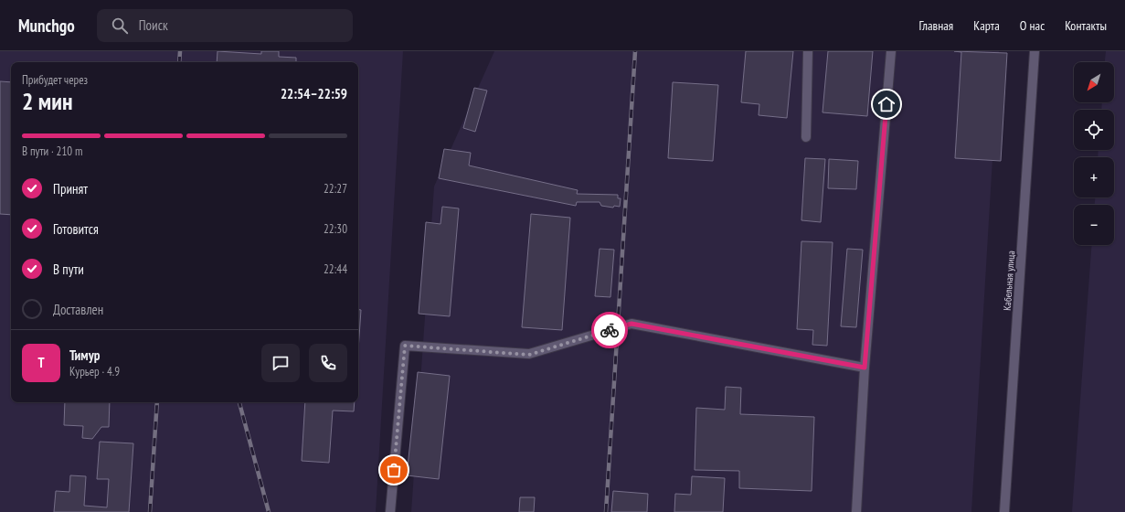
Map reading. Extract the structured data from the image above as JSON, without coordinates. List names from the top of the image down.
{
  "streets": {
    "street": ["Кабельная улица"]
  },
  "north": "bottom left",
  "page": {
    "header": "Munchgo",
    "search": "Поиск",
    "nav": [
      "Главная",
      "Карта",
      "О нас",
      "Контакты"
    ],
    "map_buttons": ["+", "−"],
    "heading": ["2 мин", "Прибудет через", "22:54–22:59"],
    "panel": ["Тимур", "Курьер · 4.9"],
    "bar": "В пути · 210 m",
    "list": [
      ["Принят", "22:27"],
      ["Готовится", "22:30"],
      ["В пути", "22:44"],
      "Доставлен"
    ],
    "round": "Т"
  }
}
